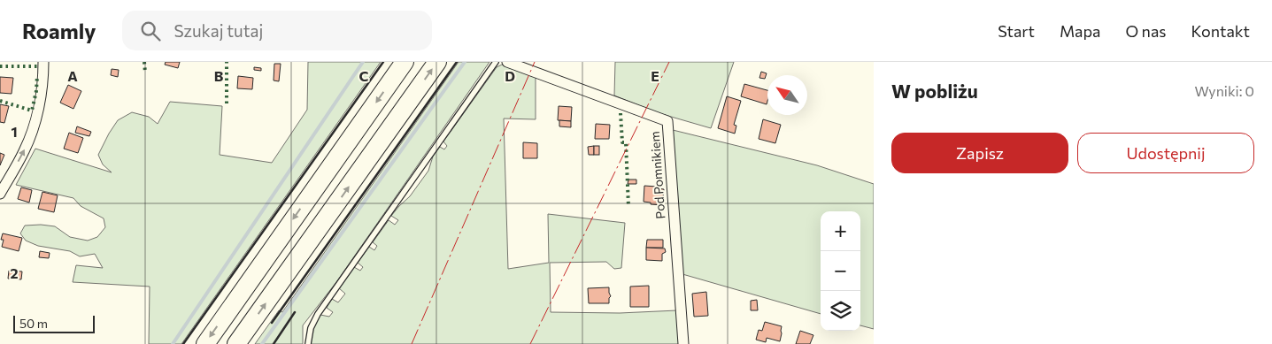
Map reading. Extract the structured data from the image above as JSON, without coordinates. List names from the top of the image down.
{
  "streets": {
    "street": ["Pod Pomnikiem"]
  },
  "scale_bar": "50 m",
  "north": "top left",
  "page": {
    "header": "Roamly",
    "search": "Szukaj tutaj",
    "nav": [
      "Start",
      "Mapa",
      "O nas",
      "Kontakt"
    ],
    "heading": ["W pobliżu", "Wyniki: 0"],
    "buttons": ["Zapisz", "Udostępnij"],
    "map_buttons": ["+", "−"],
    "scale": "50 m"
  },
  "grid": {
    "columns": [
      "A",
      "B",
      "C",
      "D",
      "E"
    ],
    "rows": ["1", "2"]
  }
}
